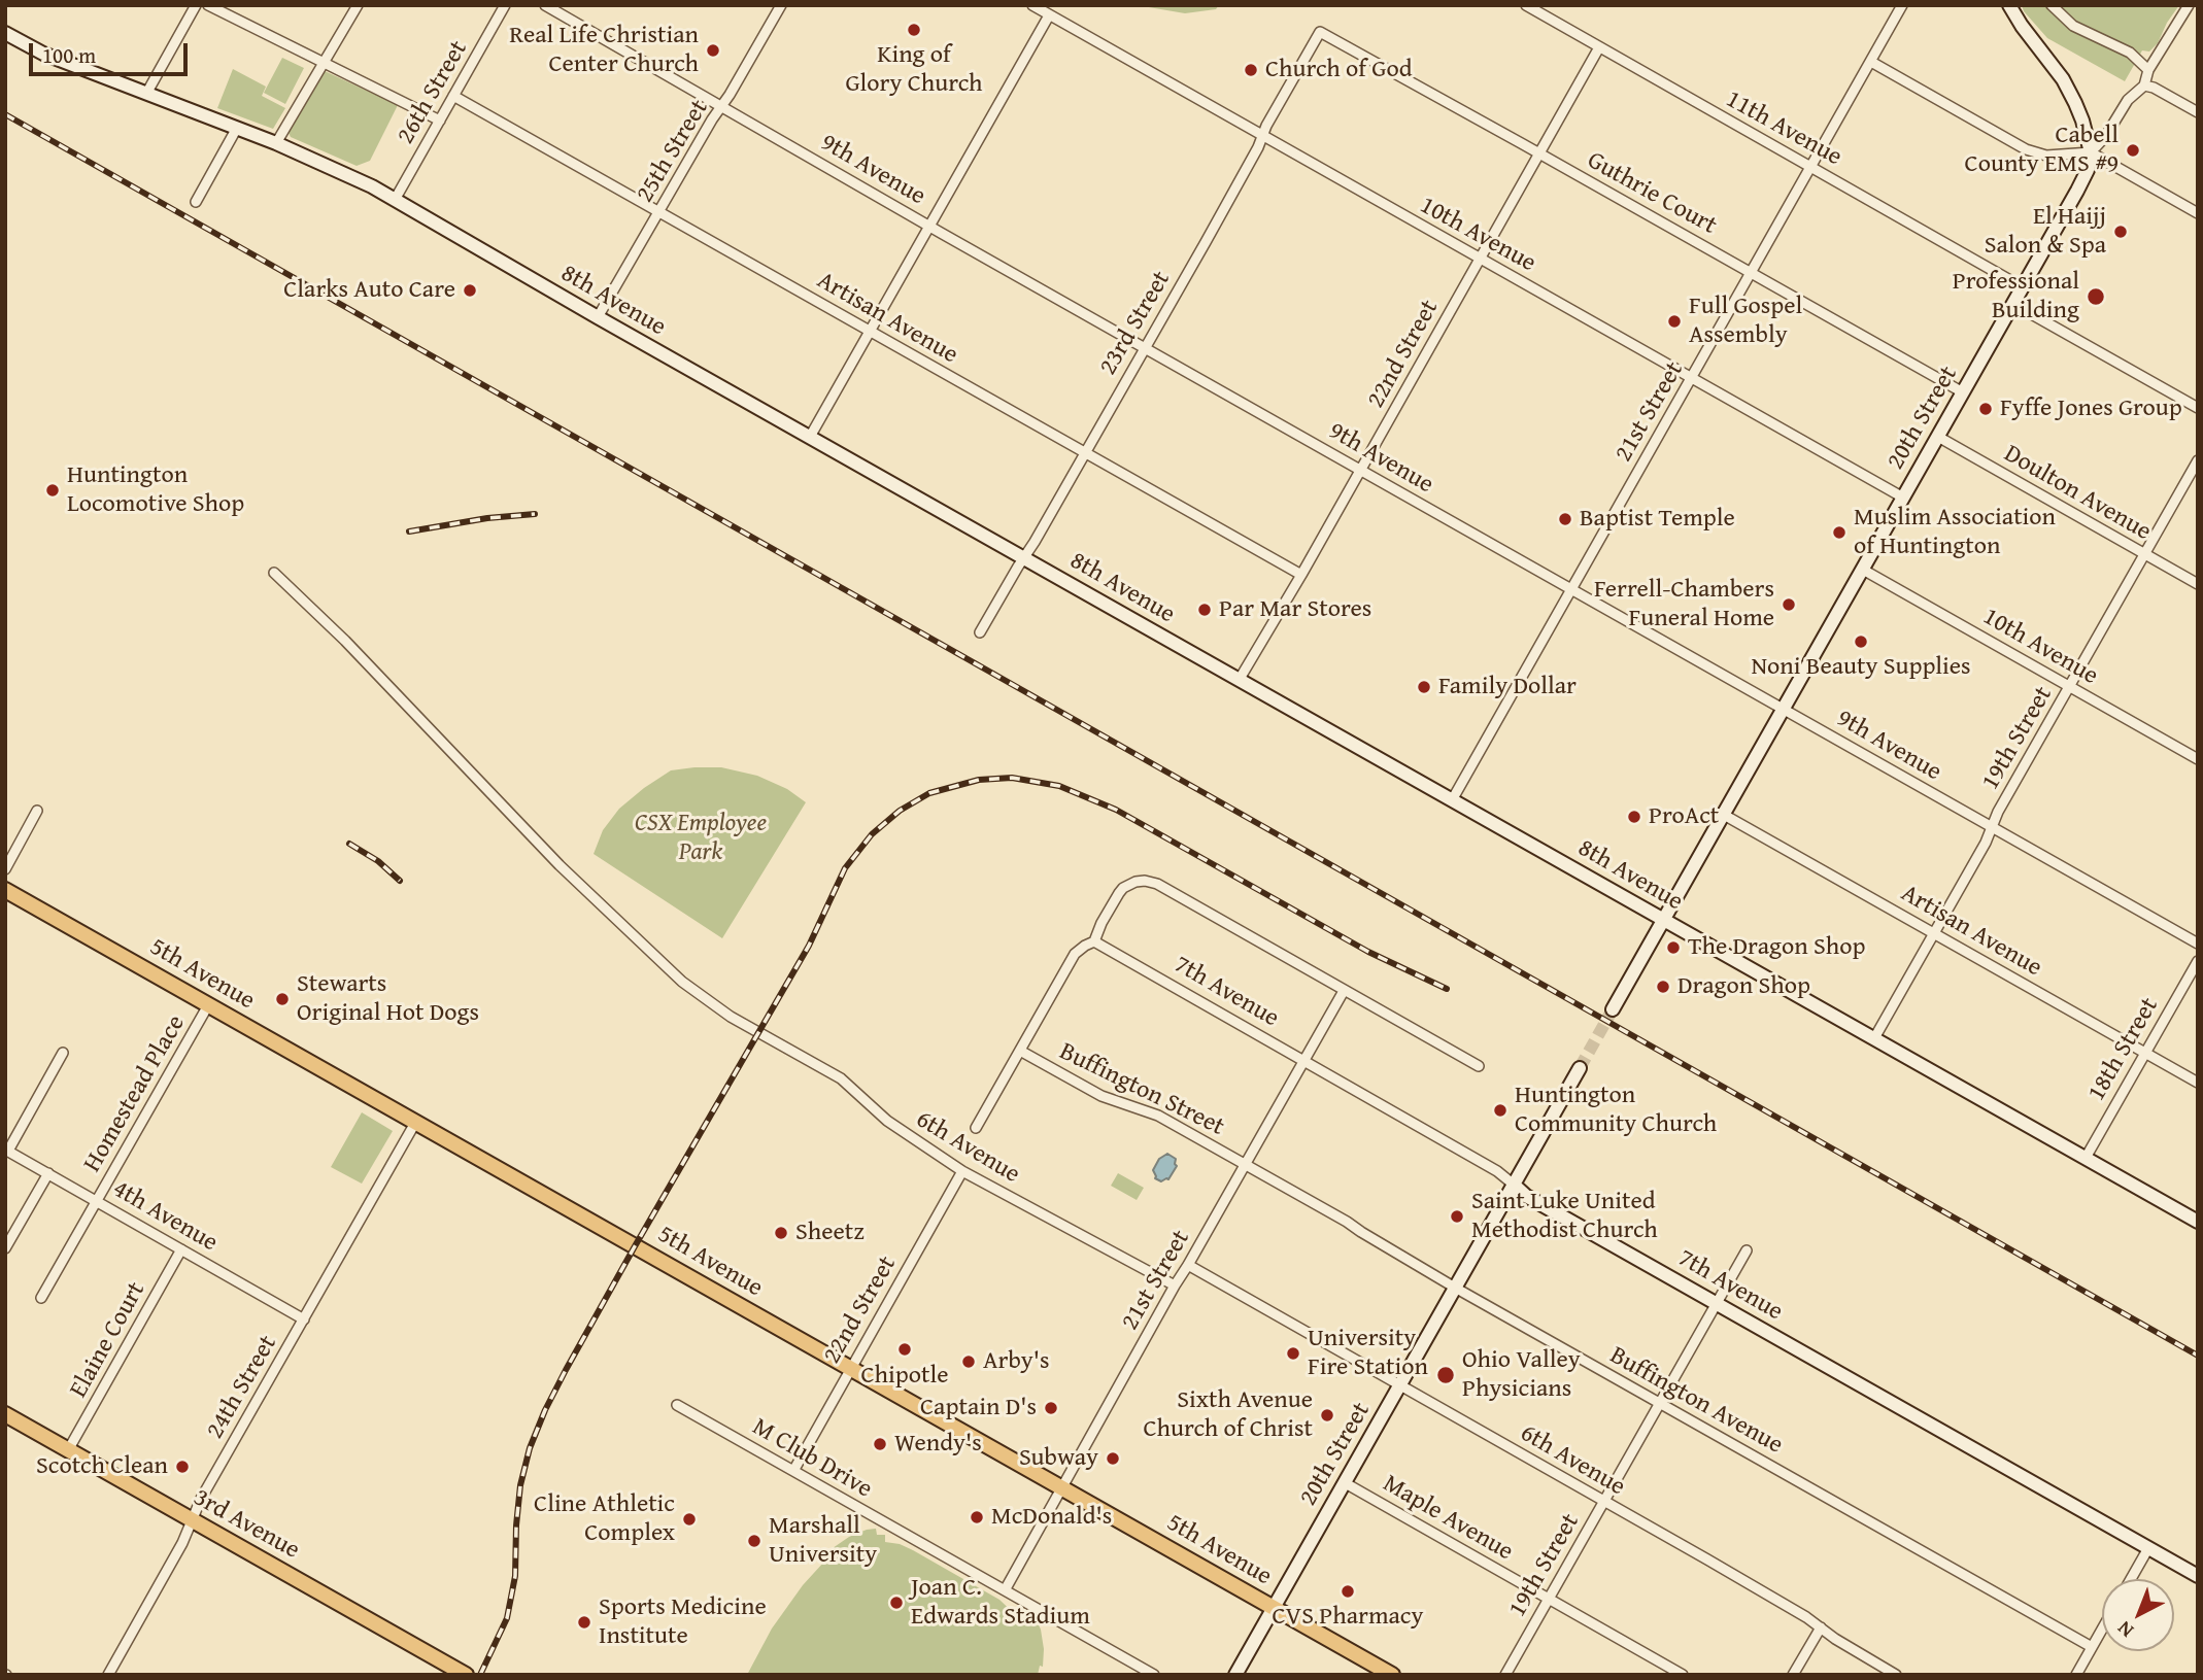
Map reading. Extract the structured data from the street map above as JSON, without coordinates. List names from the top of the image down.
{
  "streets": {
    "main road": [
      "8th Avenue",
      "20th Street",
      "5th Avenue",
      "7th Avenue",
      "3rd Avenue"
    ],
    "street": [
      "26th Street",
      "11th Avenue",
      "25th Street",
      "9th Avenue",
      "Guthrie Court",
      "10th Avenue",
      "Artisan Avenue",
      "23rd Street",
      "22nd Street",
      "21st Street",
      "Doulton Avenue",
      "19th Street",
      "18th Street",
      "Buffington Street",
      "Homestead Place",
      "6th Avenue",
      "4th Avenue",
      "Elaine Court",
      "24th Street",
      "Buffington Avenue",
      "M Club Drive",
      "Maple Avenue"
    ]
  },
  "crossings": [
    ["26th Street", "8th Avenue"],
    ["26th Street", "Artisan Avenue"],
    ["11th Avenue", "22nd Street"],
    ["11th Avenue", "21st Street"],
    ["11th Avenue", "20th Street"],
    ["25th Street", "9th Avenue"],
    ["25th Street", "8th Avenue"],
    ["25th Street", "Artisan Avenue"],
    ["9th Avenue", "23rd Street"],
    ["9th Avenue", "22nd Street"],
    ["9th Avenue", "21st Street"],
    ["9th Avenue", "20th Street"],
    ["9th Avenue", "19th Street"],
    ["Guthrie Court", "23rd Street"],
    ["Guthrie Court", "22nd Street"],
    ["Guthrie Court", "21st Street"],
    ["Guthrie Court", "20th Street"],
    ["10th Avenue", "23rd Street"],
    ["10th Avenue", "22nd Street"],
    ["10th Avenue", "21st Street"],
    ["10th Avenue", "20th Street"],
    ["10th Avenue", "19th Street"],
    ["8th Avenue", "23rd Street"],
    ["8th Avenue", "22nd Street"],
    ["8th Avenue", "21st Street"],
    ["8th Avenue", "20th Street"],
    ["8th Avenue", "19th Street"],
    ["8th Avenue", "18th Street"],
    ["Artisan Avenue", "23rd Street"],
    ["Artisan Avenue", "22nd Street"],
    ["Artisan Avenue", "20th Street"],
    ["Artisan Avenue", "19th Street"],
    ["Artisan Avenue", "18th Street"],
    ["22nd Street", "5th Avenue"],
    ["22nd Street", "6th Avenue"],
    ["22nd Street", "M Club Drive"],
    ["21st Street", "5th Avenue"],
    ["21st Street", "7th Avenue"],
    ["21st Street", "Buffington Street"],
    ["21st Street", "6th Avenue"],
    ["21st Street", "Buffington Avenue"],
    ["21st Street", "M Club Drive"],
    ["20th Street", "Doulton Avenue"],
    ["20th Street", "5th Avenue"],
    ["20th Street", "7th Avenue"],
    ["20th Street", "6th Avenue"],
    ["20th Street", "Buffington Avenue"],
    ["20th Street", "Maple Avenue"],
    ["Doulton Avenue", "19th Street"],
    ["19th Street", "7th Avenue"],
    ["19th Street", "6th Avenue"],
    ["19th Street", "Buffington Avenue"],
    ["19th Street", "Maple Avenue"],
    ["5th Avenue", "Homestead Place"],
    ["5th Avenue", "24th Street"],
    ["Buffington Street", "Buffington Avenue"],
    ["Homestead Place", "4th Avenue"],
    ["4th Avenue", "Elaine Court"],
    ["4th Avenue", "24th Street"],
    ["Elaine Court", "3rd Avenue"],
    ["24th Street", "3rd Avenue"]
  ],
  "parks": ["CSX Employee Park"],
  "places": [
    "King of Glory Church",
    "Real Life Christian Center Church",
    "Church of God",
    "Cabell County EMS #9",
    "El Haijj Salon & Spa",
    "Clarks Auto Care",
    "Professional Building",
    "Full Gospel Assembly",
    "Fyffe Jones Group",
    "Huntington Locomotive Shop",
    "Baptist Temple",
    "Muslim Association of Huntington",
    "Ferrell-Chambers Funeral Home",
    "Par Mar Stores",
    "Noni Beauty Supplies",
    "Family Dollar",
    "ProAct",
    "The Dragon Shop",
    "Dragon Shop",
    "Stewarts Original Hot Dogs",
    "Huntington Community Church",
    "Saint Luke United Methodist Church",
    "Sheetz",
    "Chipotle",
    "University Fire Station",
    "Arby's",
    "Ohio Valley Physicians",
    "Captain D's",
    "Sixth Avenue Church of Christ",
    "Wendy's",
    "Subway",
    "Scotch Clean",
    "McDonald's",
    "Cline Athletic Complex",
    "Marshall University",
    "CVS Pharmacy",
    "Joan C. Edwards Stadium",
    "Sports Medicine Institute"
  ],
  "scale_bar": "100 m",
  "north": "bottom left"
}
